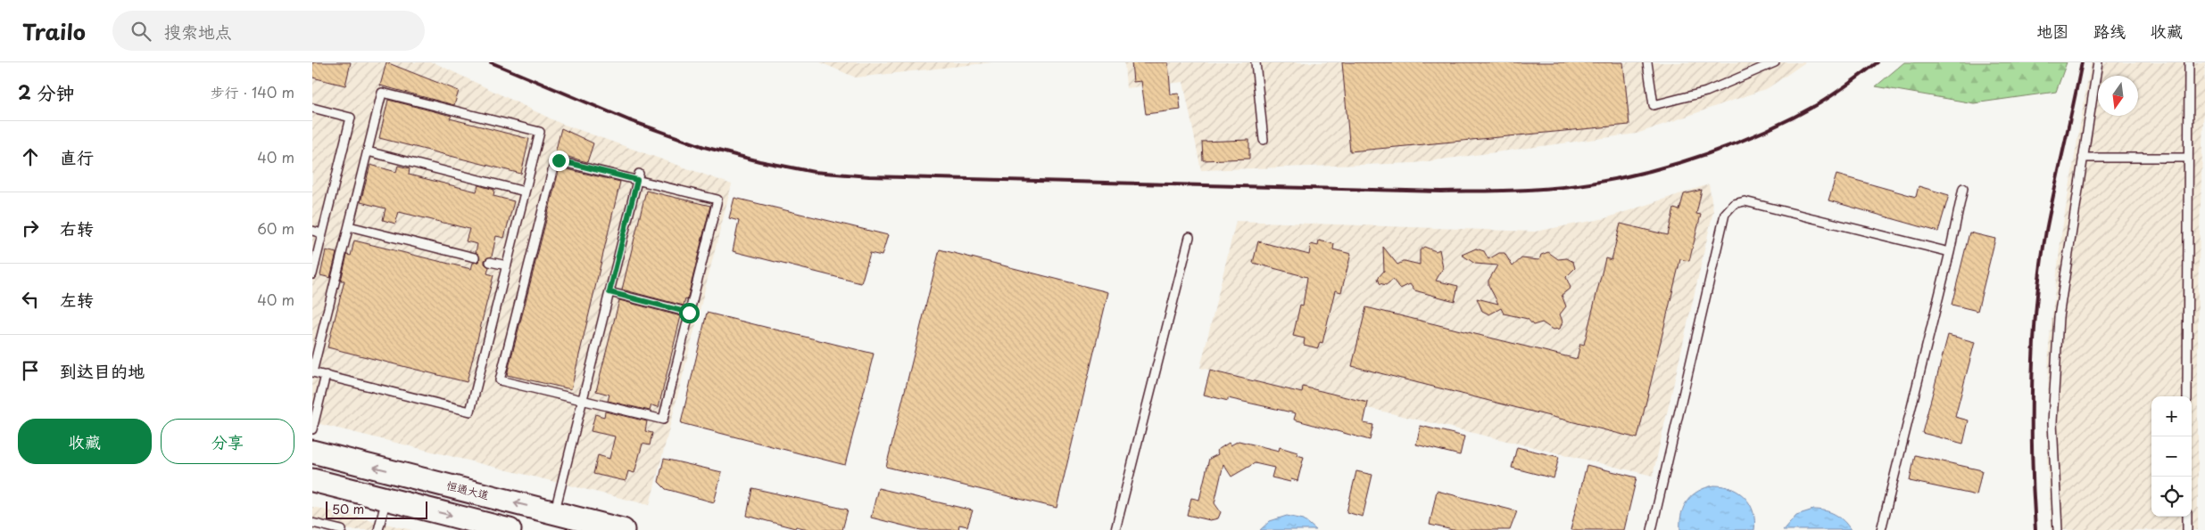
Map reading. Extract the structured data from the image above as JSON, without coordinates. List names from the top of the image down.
{
  "streets": {
    "main road": ["恒通大道"]
  },
  "scale_bar": "50 m",
  "north": "bottom",
  "page": {
    "header": "Trailo",
    "search": "搜索地点",
    "nav": ["地图", "路线", "收藏"],
    "heading": ["2 分钟", "步行 · 140 m"],
    "list": [
      ["直行", "40 m"],
      ["右转", "60 m"],
      ["左转", "40 m"],
      "到达目的地"
    ],
    "map_buttons": ["+", "−"],
    "buttons": ["收藏", "分享"],
    "scale": "50 m"
  }
}
